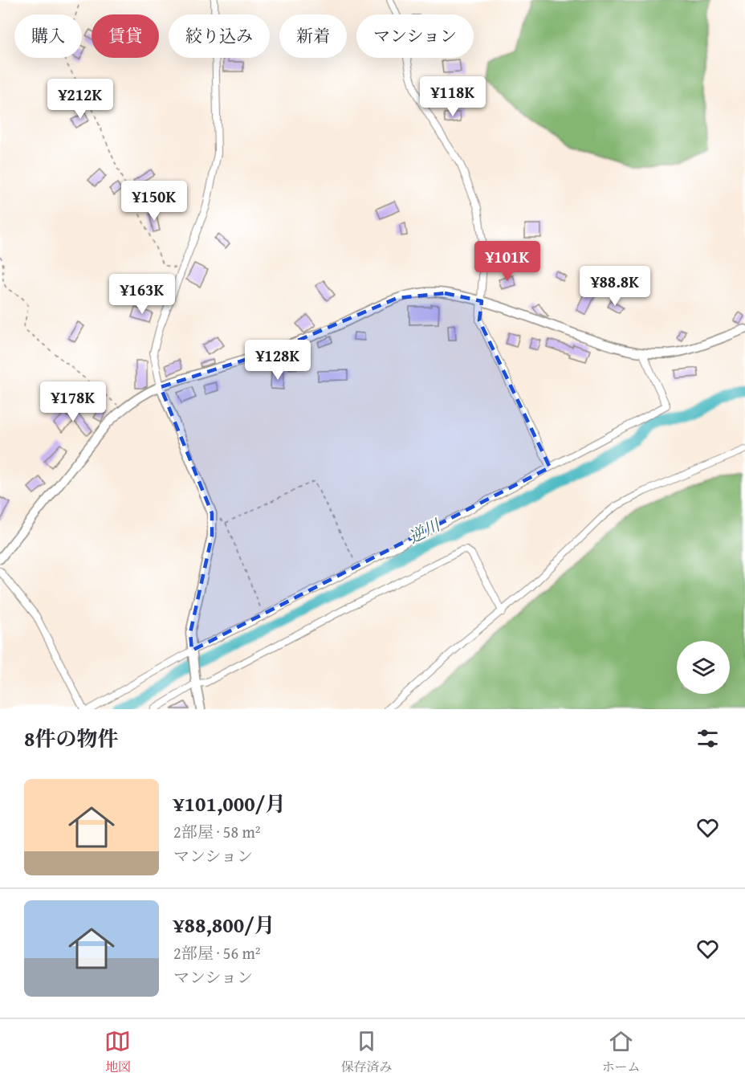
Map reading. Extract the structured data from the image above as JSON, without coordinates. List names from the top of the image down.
{
  "water": ["逆川"],
  "page": {
    "chip": [
      "購入",
      "賃貸",
      "絞り込み",
      "新着",
      "マンション"
    ],
    "price": [
      "¥118K",
      "¥212K",
      "¥150K",
      "¥101K",
      "¥88.8K",
      "¥163K",
      "¥128K",
      "¥178K"
    ],
    "heading": "8件の物件",
    "list": [
      {
        "name": "¥101,000/月",
        "note": "2部屋 · 58 m² · マンション"
      },
      {
        "name": "¥88,800/月",
        "note": "2部屋 · 56 m² · マンション"
      }
    ],
    "tabs": ["地図", "保存済み", "ホーム"]
  }
}
